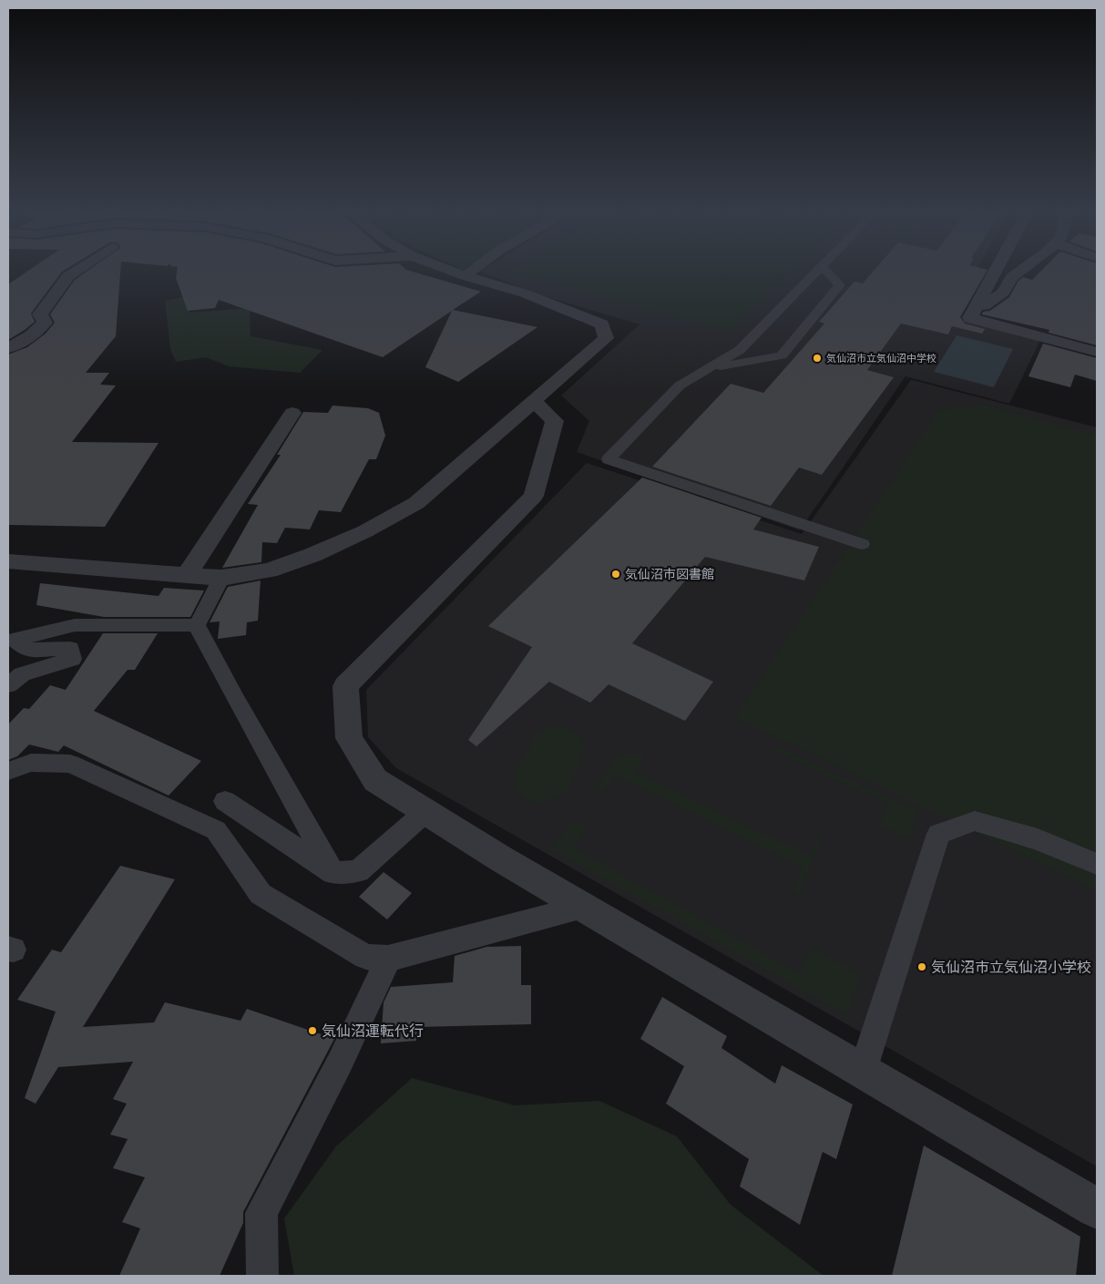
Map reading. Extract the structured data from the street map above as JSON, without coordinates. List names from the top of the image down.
{
  "places": [
    "気仙沼市立気仙沼中学校",
    "気仙沼市図書館",
    "気仙沼市立気仙沼小学校",
    "気仙沼運転代行"
  ]
}
